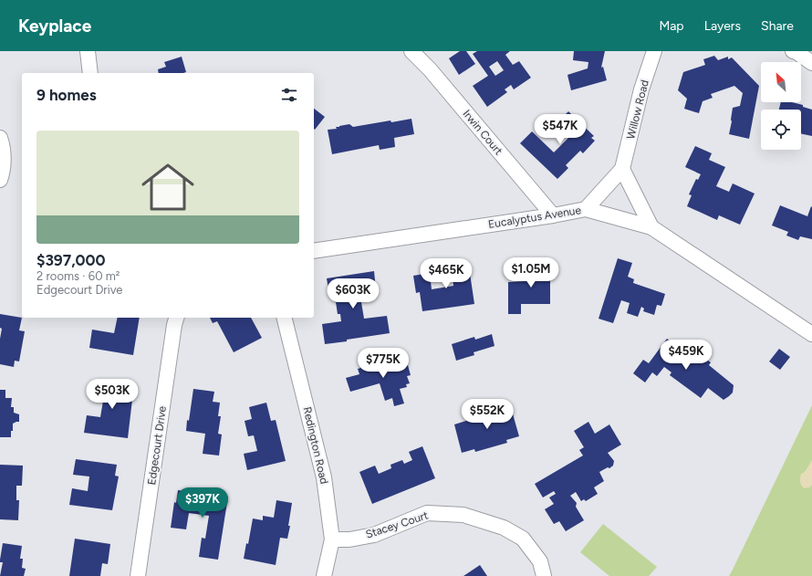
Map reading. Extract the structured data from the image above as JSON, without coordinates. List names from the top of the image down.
{
  "streets": {
    "street": [
      "Willow Road",
      "Irwin Court",
      "Eucalyptus Avenue",
      "Edgecourt Drive",
      "Redington Road",
      "Stacey Court"
    ]
  },
  "crossings": [
    ["Willow Road", "Eucalyptus Avenue"],
    ["Irwin Court", "Eucalyptus Avenue"],
    ["Redington Road", "Stacey Court"]
  ],
  "north": "top left",
  "page": {
    "header": "Keyplace",
    "nav": ["Map", "Layers", "Share"],
    "heading": "9 homes",
    "price": [
      "$547K",
      "$1.05M",
      "$465K",
      "$603K",
      "$459K",
      "$775K",
      "$503K",
      "$552K",
      "$397K"
    ],
    "list": [
      {
        "name": "$397,000",
        "note": "2 rooms · 60 m² · Edgecourt Drive"
      }
    ]
  }
}
